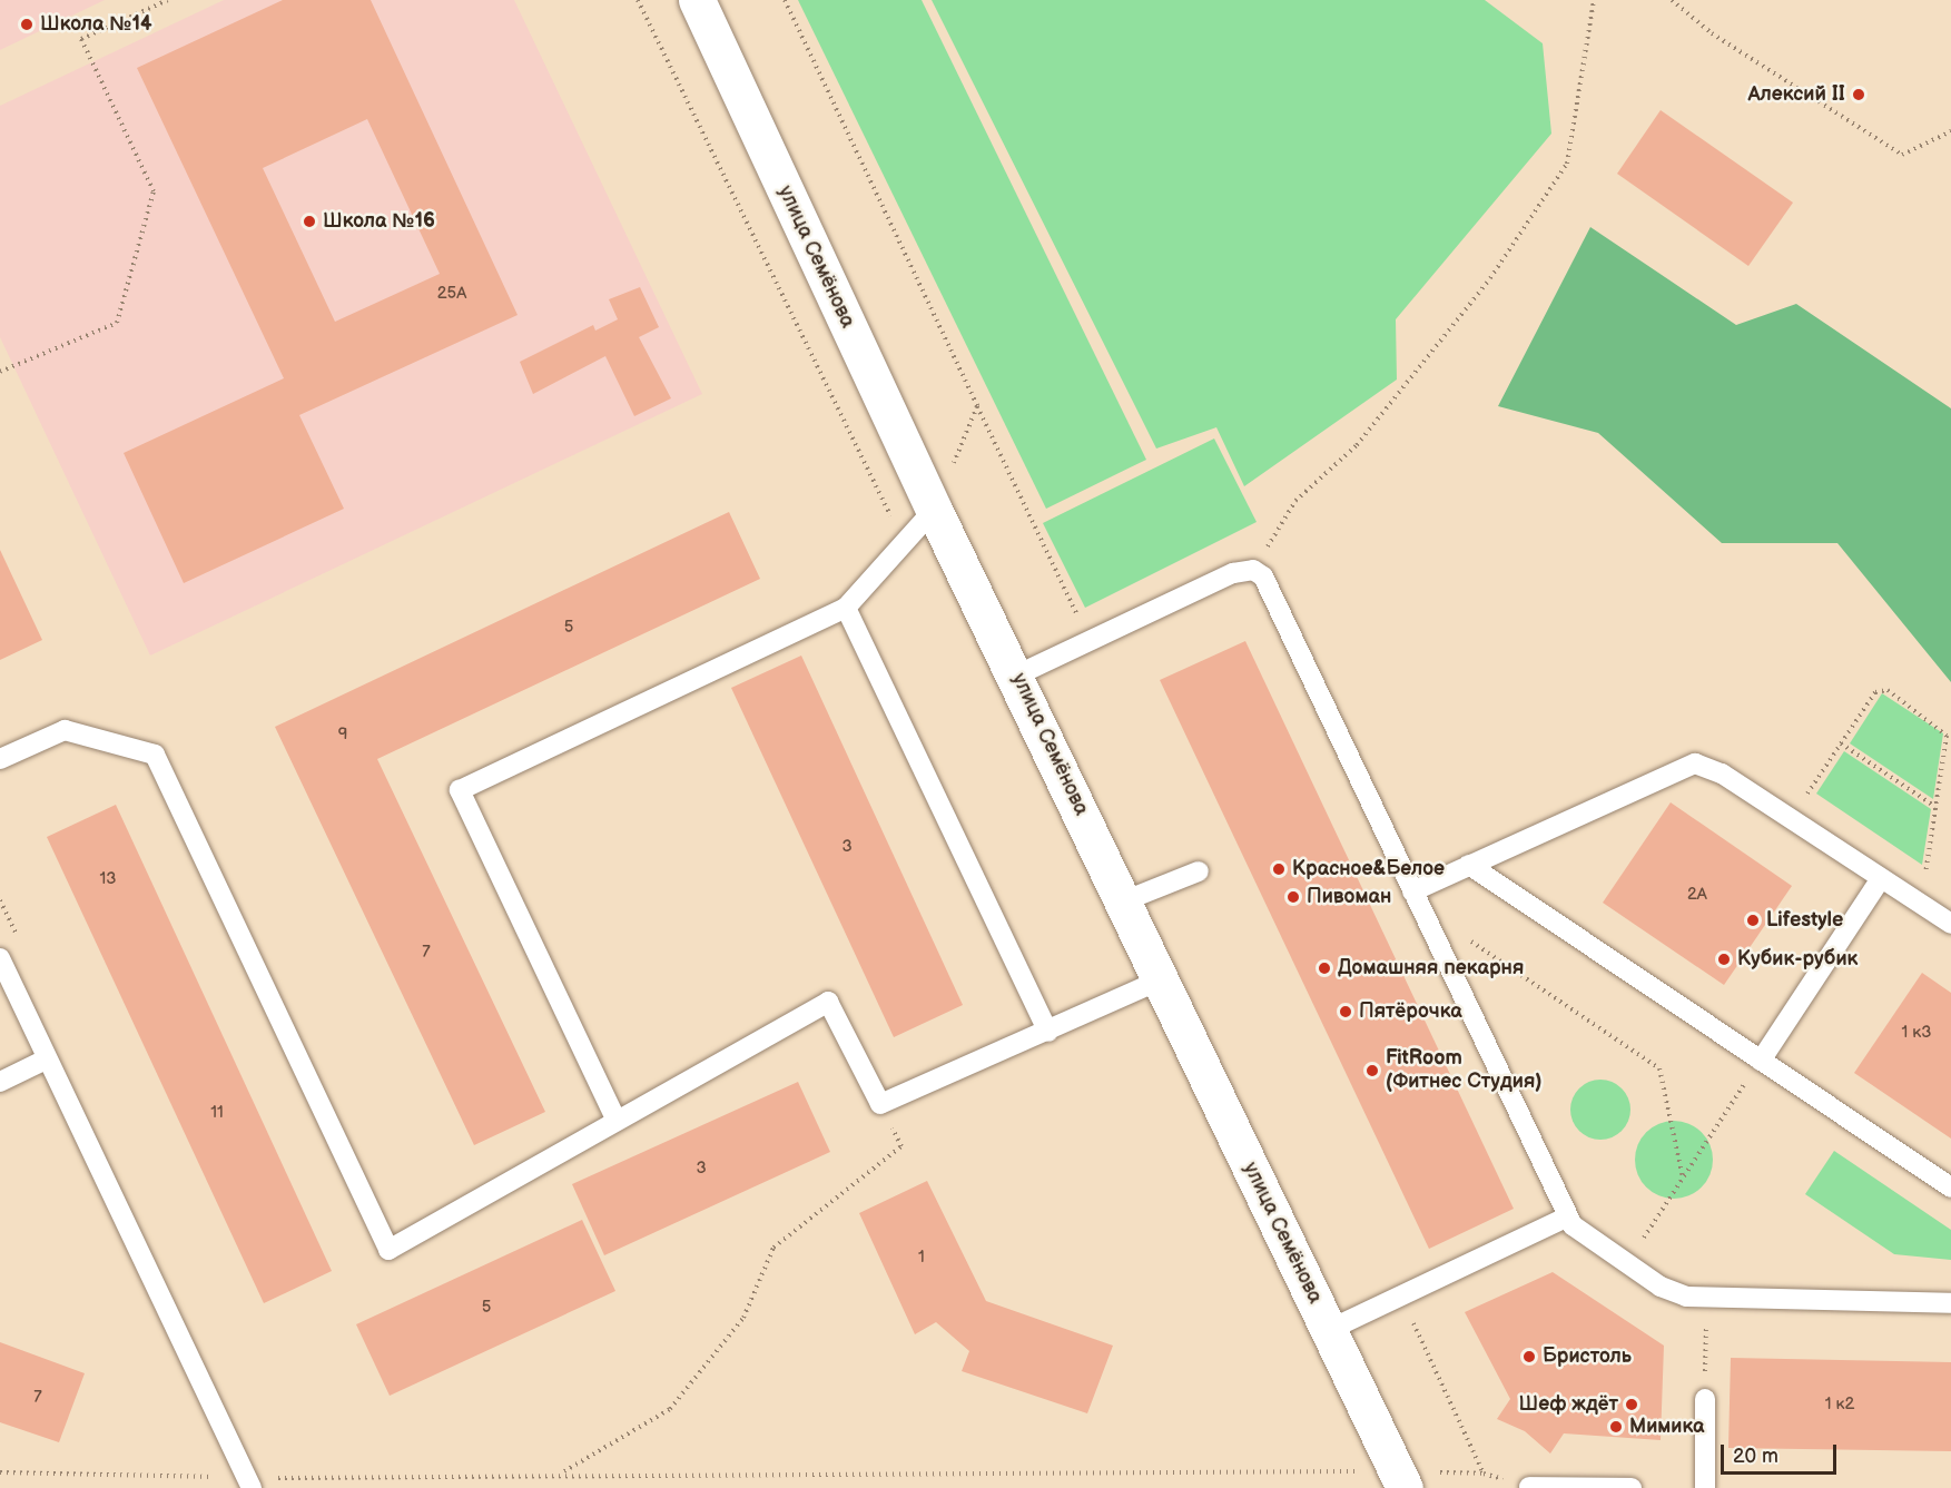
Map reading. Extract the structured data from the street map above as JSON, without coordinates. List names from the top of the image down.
{
  "streets": {
    "street": ["улица Семёнова"]
  },
  "places": [
    "Школа №14",
    "Алексий II",
    "Школа №16",
    "Красное&Белое",
    "Пивоман",
    "Lifestyle",
    "Кубик-рубик",
    "Домашняя пекарня",
    "Пятёрочка",
    "FitRoom (Фитнес Студия)",
    "Бристоль",
    "Шеф ждёт",
    "Мимика"
  ],
  "house_numbers": [
    "25А",
    "5",
    "9",
    "3",
    "13",
    "2А",
    "7",
    "1 к3",
    "11",
    "3",
    "1",
    "5",
    "7",
    "1 к2"
  ],
  "scale_bar": "20 m"
}
